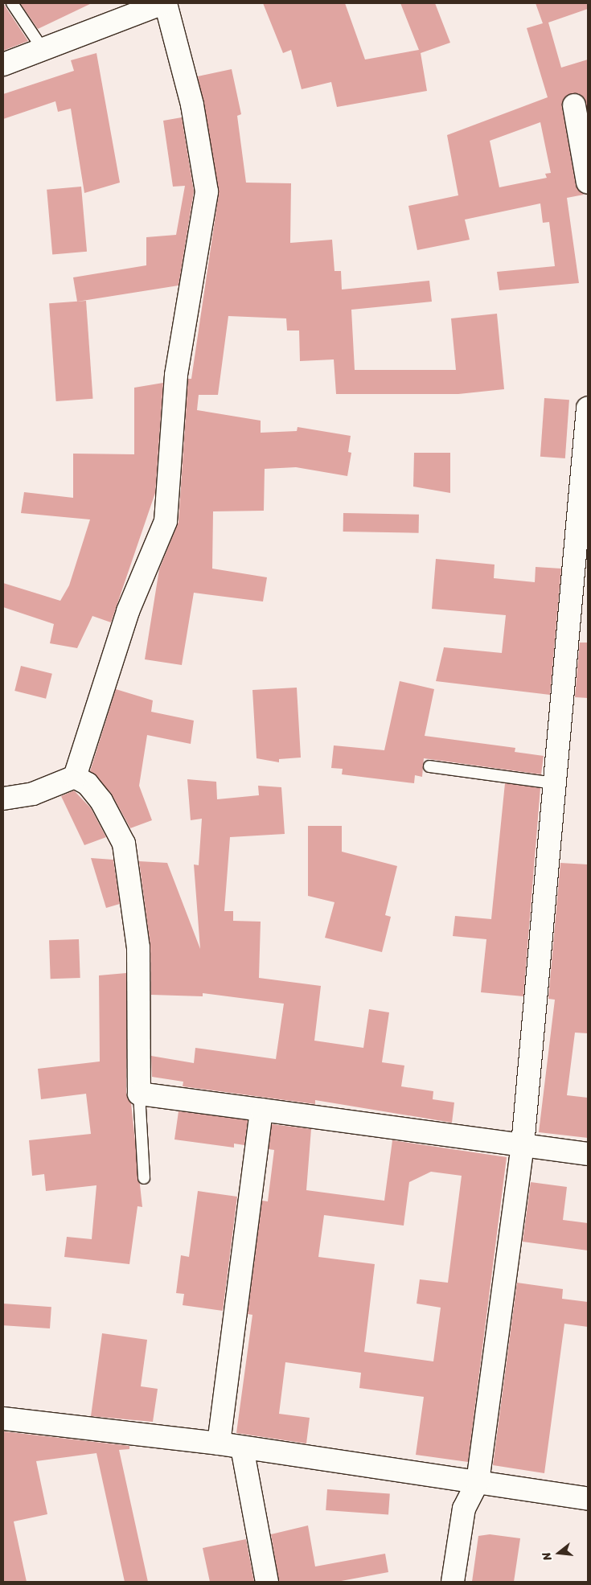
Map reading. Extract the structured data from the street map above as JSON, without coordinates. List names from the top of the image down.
{
  "north": "left"
}
